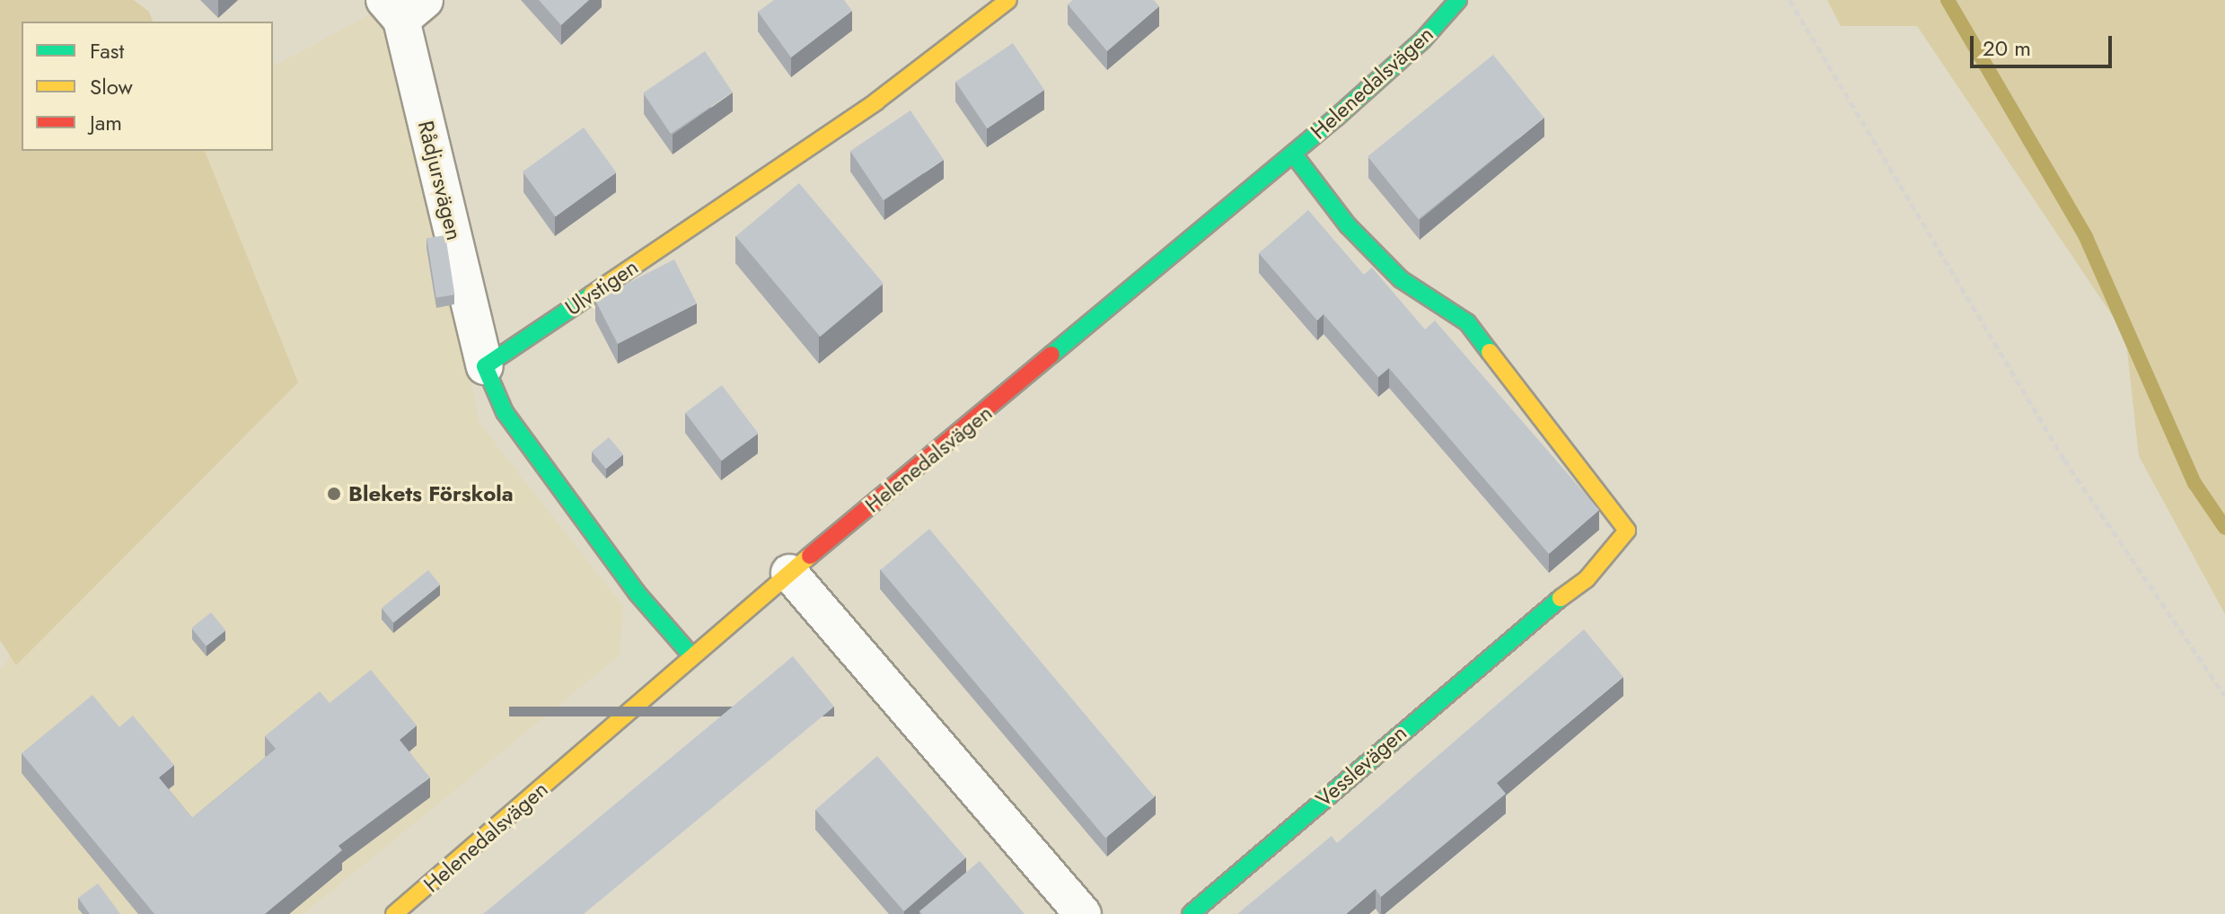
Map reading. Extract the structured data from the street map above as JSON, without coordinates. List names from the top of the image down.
{
  "streets": {
    "street": [
      "Helenedalsvägen",
      "Rådjursvägen",
      "Ulvstigen",
      "Vesslevägen"
    ]
  },
  "crossings": [
    ["Helenedalsvägen", "Vesslevägen"],
    ["Rådjursvägen", "Ulvstigen"]
  ],
  "places": ["Blekets Förskola"],
  "legend": ["Fast", "Slow", "Jam"],
  "scale_bar": "20 m"
}
